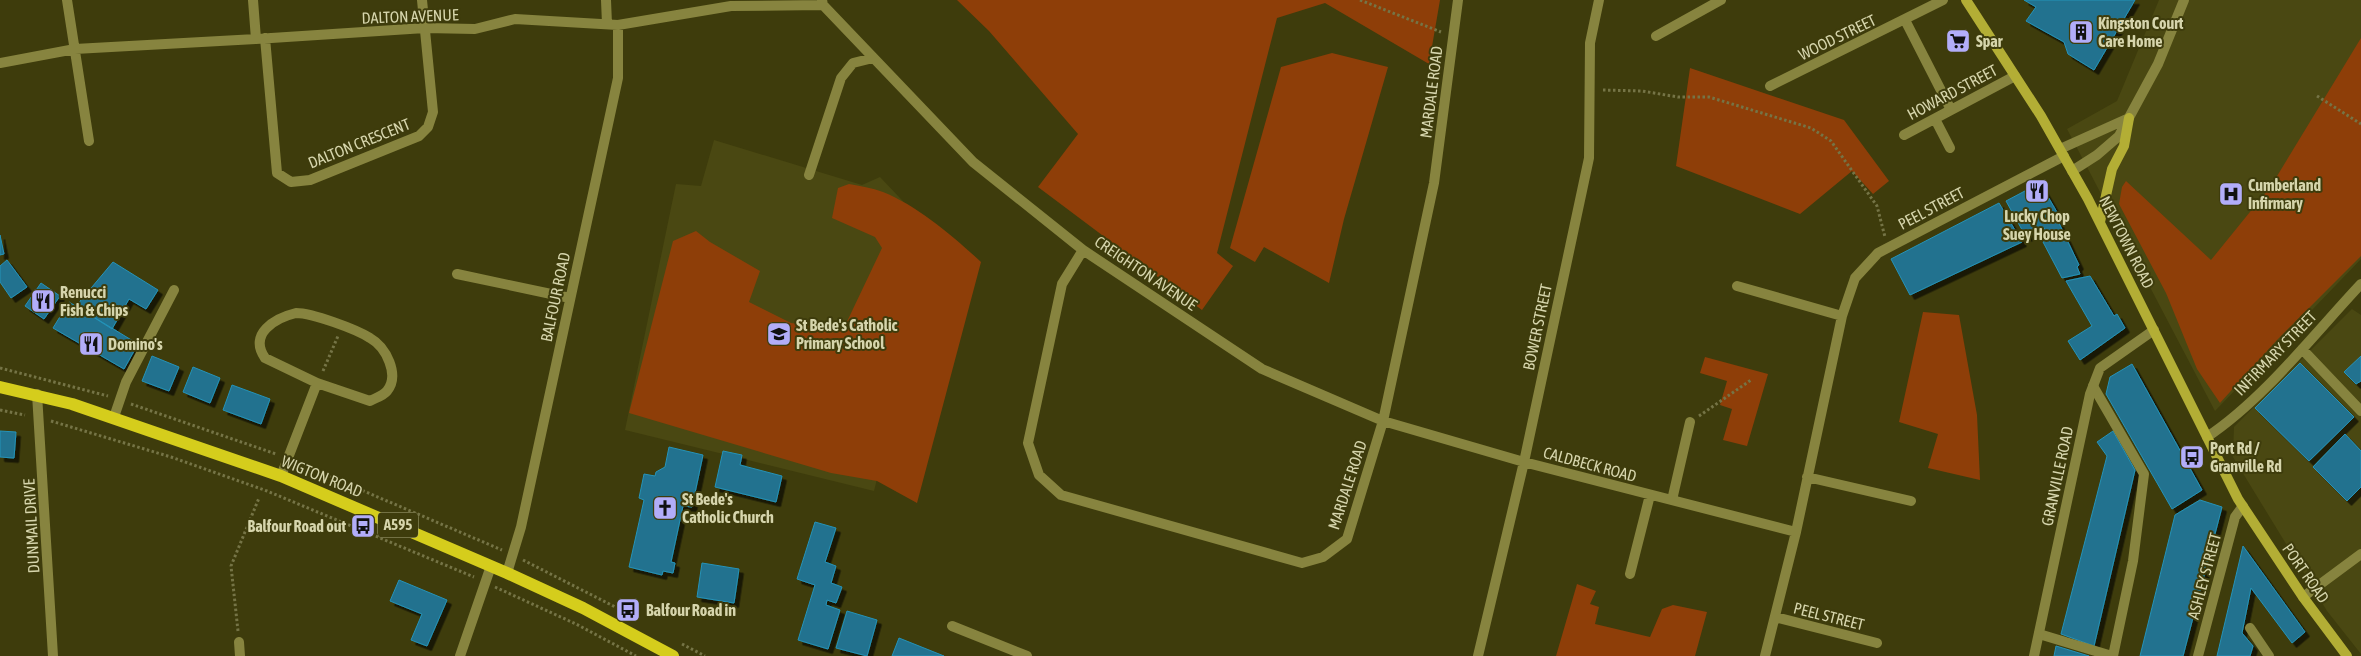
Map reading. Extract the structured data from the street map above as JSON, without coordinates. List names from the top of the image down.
{
  "streets": {
    "main road": [
      "NEWTOWN ROAD",
      "WIGTON ROAD",
      "A595",
      "PORT ROAD"
    ],
    "street": [
      "DALTON AVENUE",
      "WOOD STREET",
      "MARDALE ROAD",
      "HOWARD STREET",
      "DALTON CRESCENT",
      "PEEL STREET",
      "CREIGHTON AVENUE",
      "BALFOUR ROAD",
      "BOWER STREET",
      "INFIRMARY STREET",
      "CALDBECK ROAD",
      "GRANVILLE ROAD",
      "DUNMAIL DRIVE",
      "ASHLEY STREET"
    ]
  },
  "crossings": [
    ["DALTON AVENUE", "DALTON CRESCENT"],
    ["DALTON AVENUE", "CREIGHTON AVENUE"],
    ["DALTON AVENUE", "BALFOUR ROAD"],
    ["MARDALE ROAD", "CREIGHTON AVENUE"],
    ["HOWARD STREET", "NEWTOWN ROAD"],
    ["PEEL STREET", "NEWTOWN ROAD"],
    ["PEEL STREET", "CALDBECK ROAD"],
    ["NEWTOWN ROAD", "INFIRMARY STREET"],
    ["NEWTOWN ROAD", "GRANVILLE ROAD"],
    ["NEWTOWN ROAD", "PORT ROAD"],
    ["NEWTOWN ROAD", "ASHLEY STREET"],
    ["CREIGHTON AVENUE", "BOWER STREET"],
    ["CREIGHTON AVENUE", "CALDBECK ROAD"],
    ["BALFOUR ROAD", "WIGTON ROAD"],
    ["BOWER STREET", "CALDBECK ROAD"],
    ["WIGTON ROAD", "DUNMAIL DRIVE"],
    ["PORT ROAD", "ASHLEY STREET"]
  ],
  "places": {
    "building": ["Kingston Court Care Home"],
    "supermarket": ["Spar"],
    "restaurant": ["Lucky Chop Suey House", "Renucci Fish & Chips", "Domino's"],
    "hospital": ["Cumberland Infirmary"],
    "school or university": ["St Bede's Catholic Primary School"],
    "bus stop": ["Port Rd / Granville Rd", "Balfour Road out", "Balfour Road in"],
    "church": ["St Bede's Catholic Church"]
  }
}
